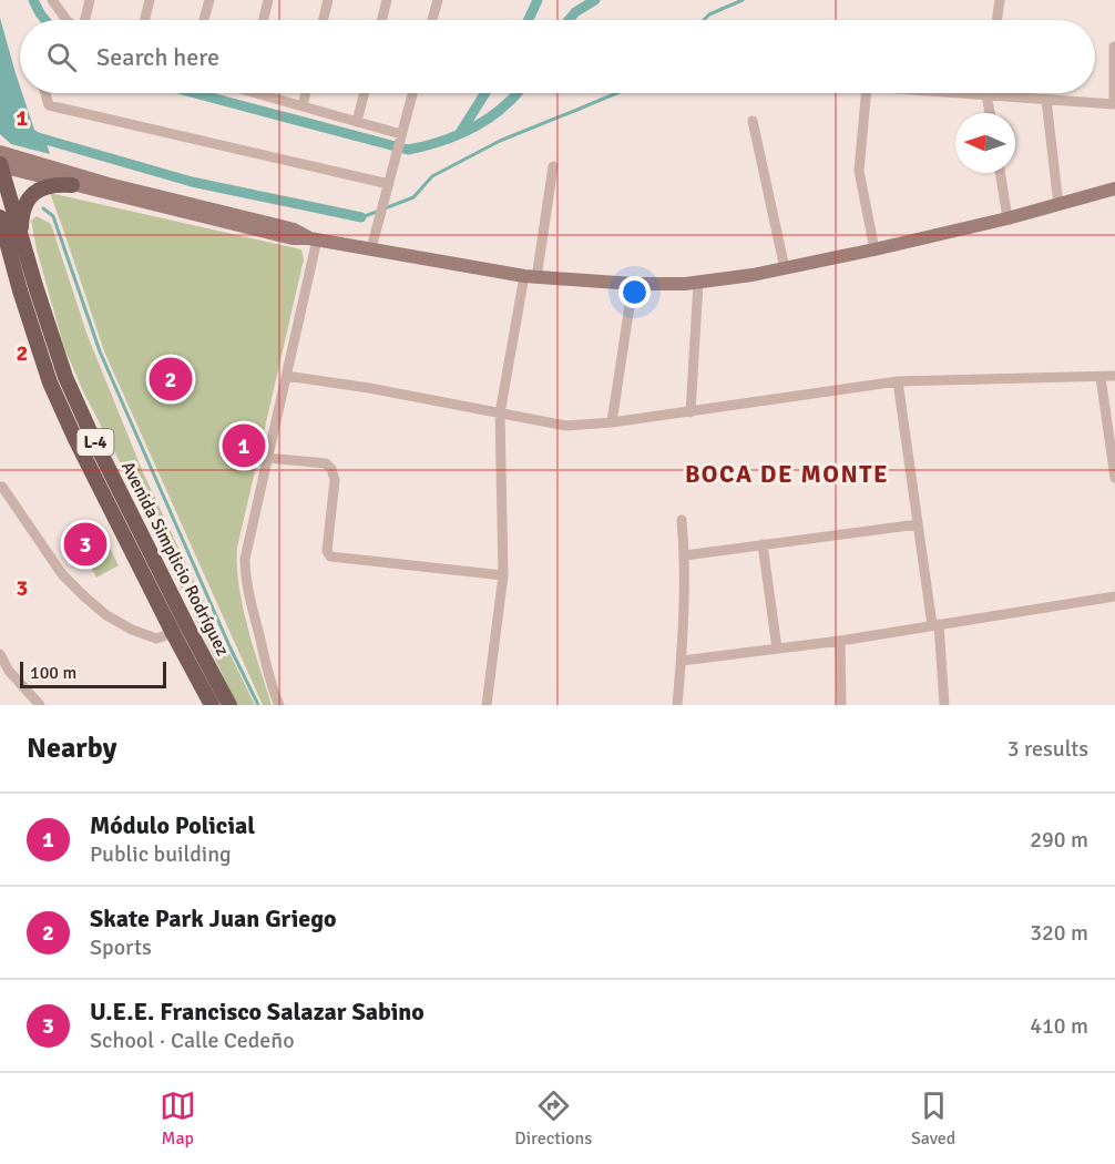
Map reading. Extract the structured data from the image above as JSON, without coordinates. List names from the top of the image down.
{
  "streets": {
    "main road": ["L-4", "Avenida Simplicio Rodríguez"]
  },
  "districts": ["BOCA DE MONTE"],
  "scale_bar": "100 m",
  "north": "left",
  "page": {
    "search": "Search here",
    "pins": ["2", "1", "3"],
    "scale": "100 m",
    "heading": ["Nearby", "3 results"],
    "list": [
      {
        "mark": "1",
        "name": "Módulo Policial",
        "note": "Public building",
        "value": "290 m"
      },
      {
        "mark": "2",
        "name": "Skate Park Juan Griego",
        "note": "Sports",
        "value": "320 m"
      },
      {
        "mark": "3",
        "name": "U.E.E. Francisco Salazar Sabino",
        "note": "School · Calle Cedeño",
        "value": "410 m"
      }
    ],
    "nav": ["Map", "Directions", "Saved"]
  },
  "grid": {
    "rows": ["1", "2", "3"]
  }
}
